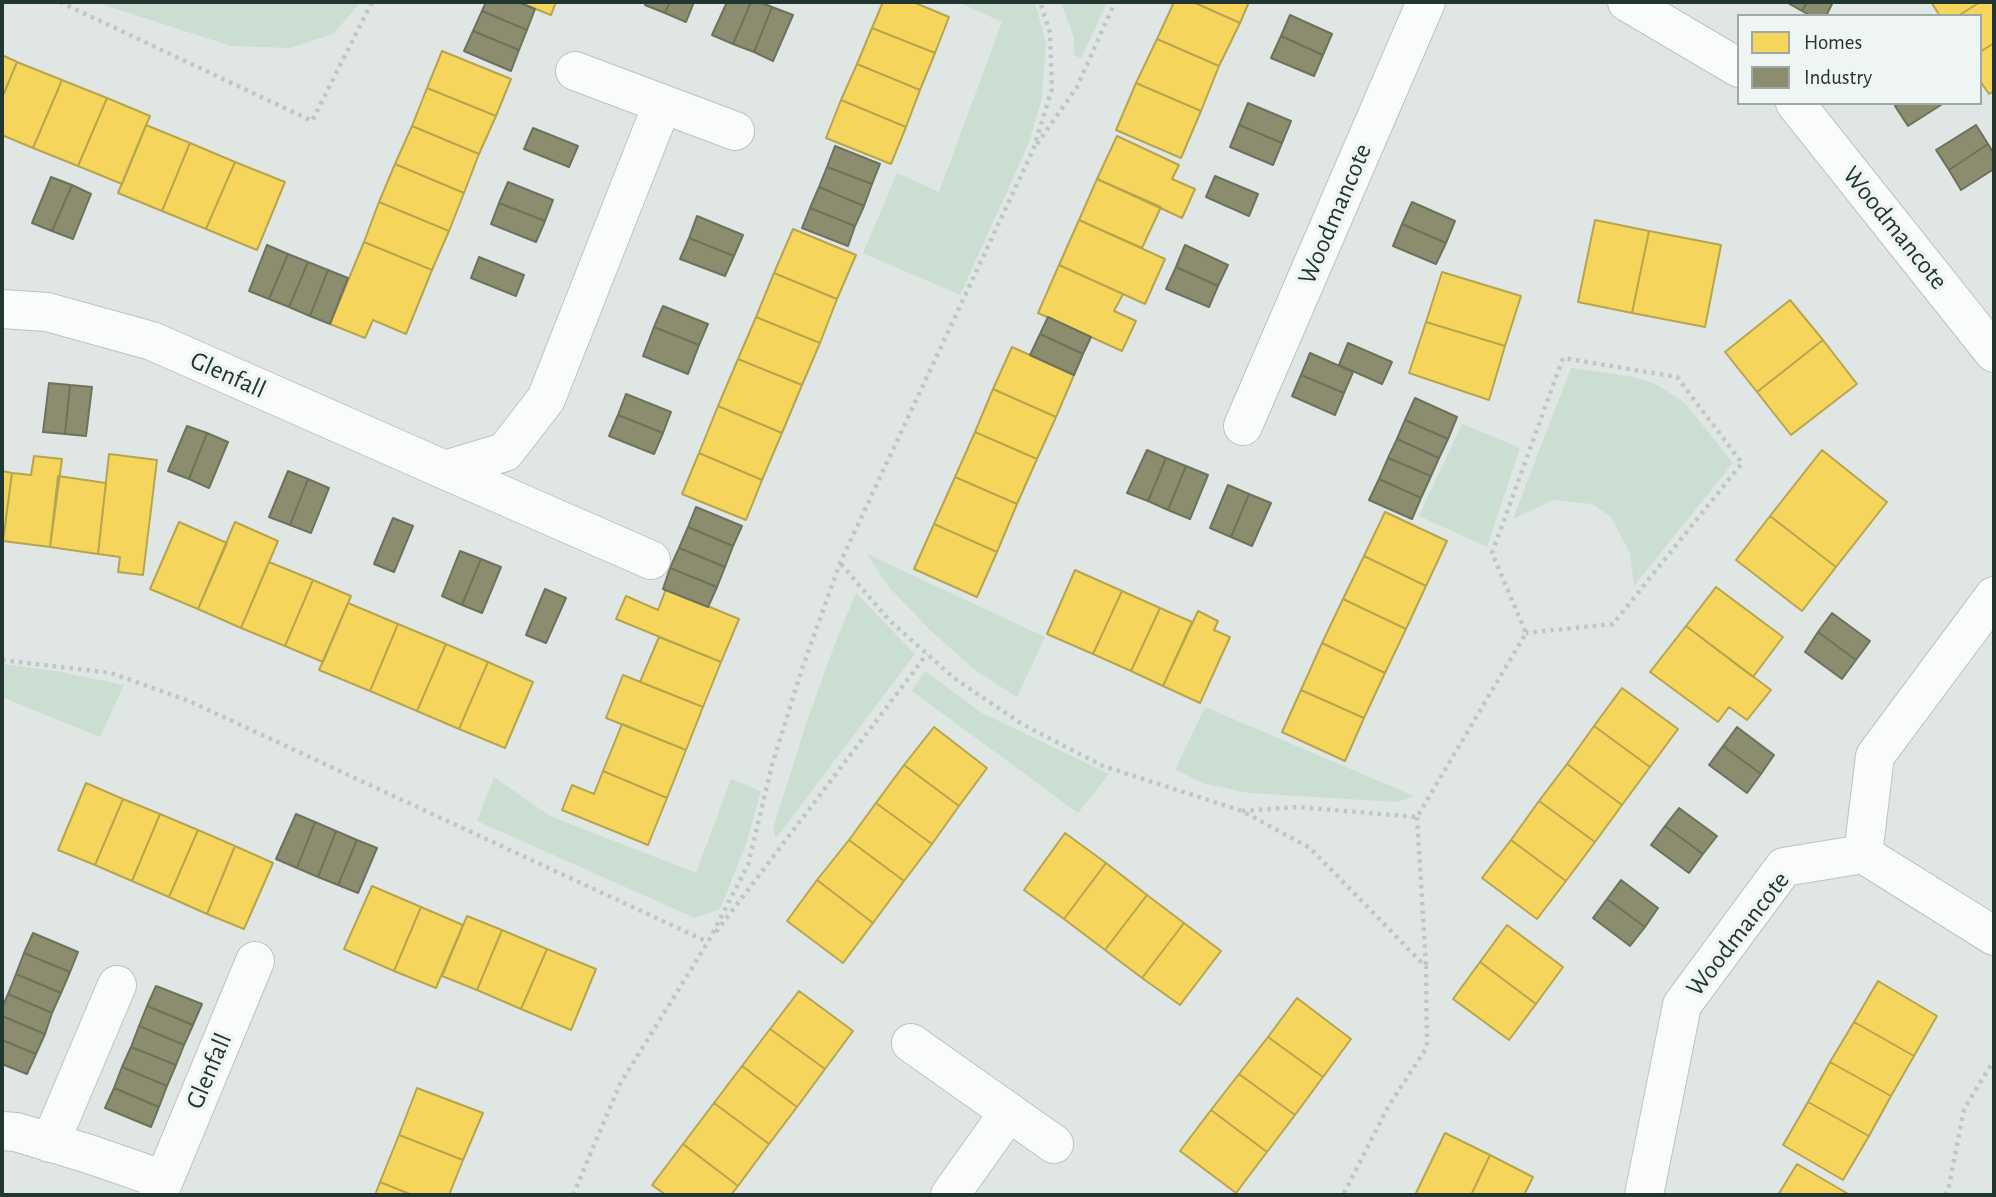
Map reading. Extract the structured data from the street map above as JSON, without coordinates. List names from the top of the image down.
{
  "streets": {
    "street": ["Woodmancote", "Glenfall"]
  },
  "legend": ["Homes", "Industry"]
}
